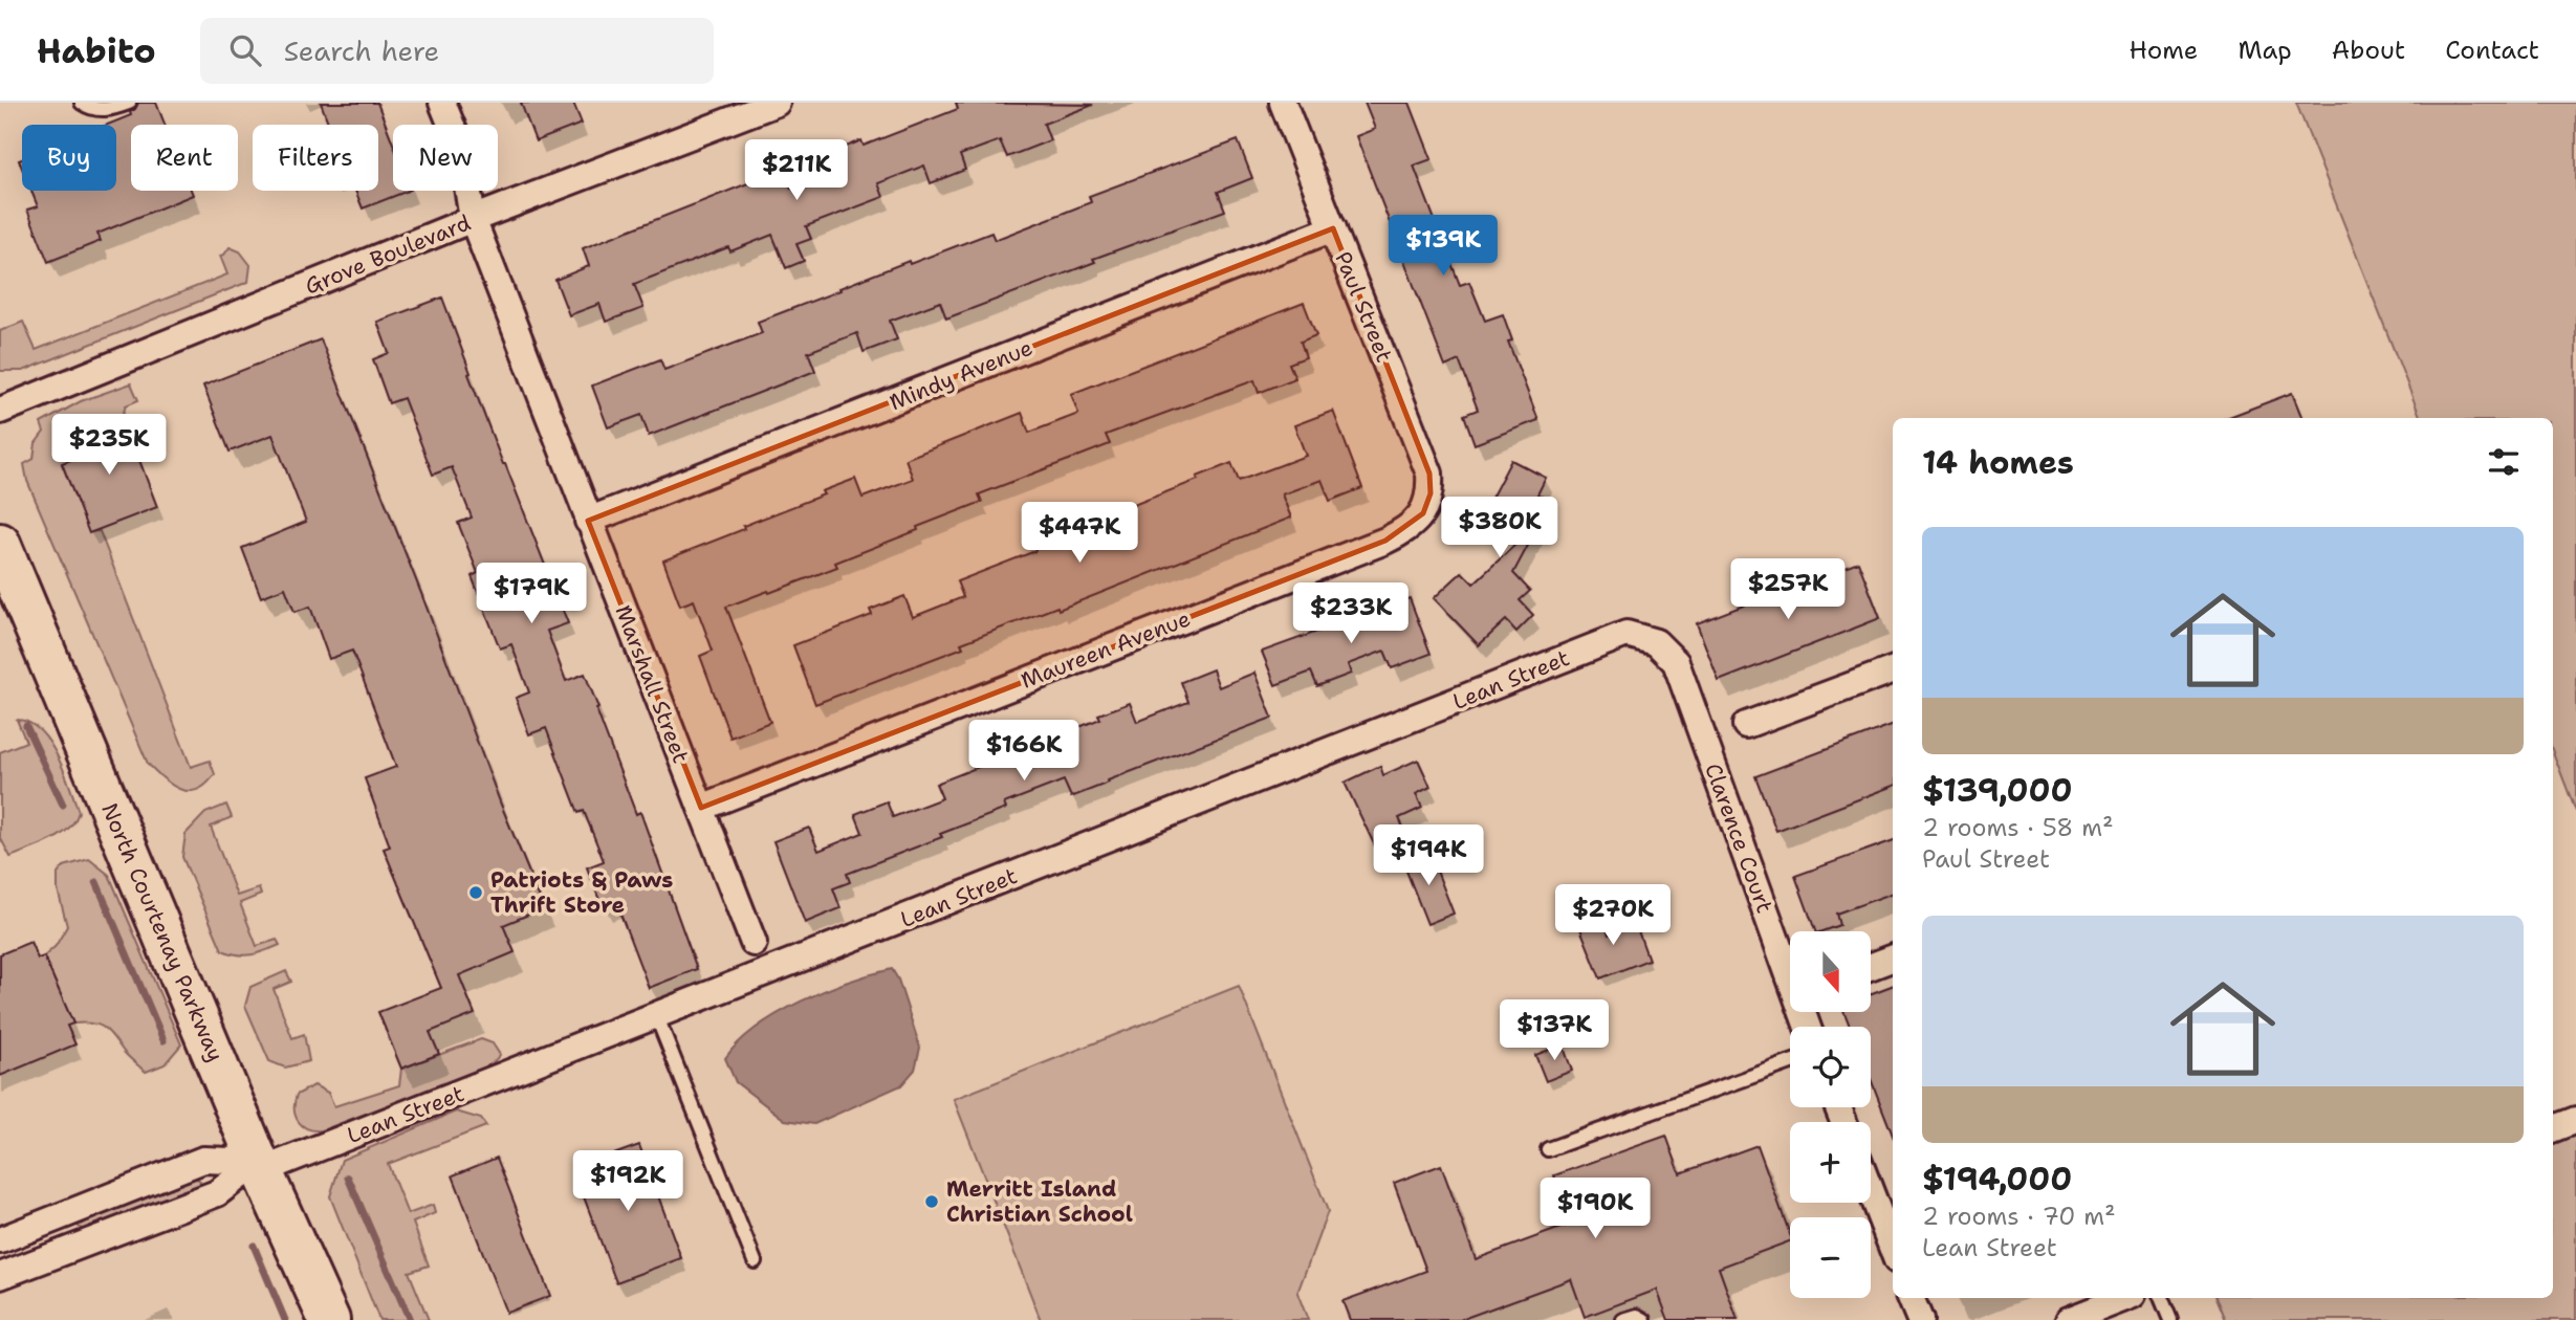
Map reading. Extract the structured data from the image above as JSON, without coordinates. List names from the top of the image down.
{
  "streets": {
    "main road": ["North Courtenay Parkway"],
    "street": [
      "Grove Boulevard",
      "Paul Street",
      "Mindy Avenue",
      "Maureen Avenue",
      "Lean Street",
      "Marshall Street",
      "Clarence Court"
    ]
  },
  "crossings": [
    ["Grove Boulevard", "Marshall Street"],
    ["Paul Street", "Mindy Avenue"],
    ["Paul Street", "Maureen Avenue"],
    ["Mindy Avenue", "Marshall Street"],
    ["Maureen Avenue", "Marshall Street"],
    ["Lean Street", "Clarence Court"],
    ["Lean Street", "North Courtenay Parkway"]
  ],
  "places": ["Patriots & Paws Thrift Store", "Merritt Island Christian School"],
  "north": "bottom",
  "page": {
    "header": "Habito",
    "search": "Search here",
    "nav": [
      "Home",
      "Map",
      "About",
      "Contact"
    ],
    "chip": [
      "Buy",
      "Rent",
      "Filters",
      "New"
    ],
    "price": [
      "$211K",
      "$139K",
      "$235K",
      "$380K",
      "$447K",
      "$257K",
      "$179K",
      "$233K",
      "$166K",
      "$194K",
      "$270K",
      "$137K",
      "$192K",
      "$190K"
    ],
    "heading": "14 homes",
    "list": [
      {
        "name": "$139,000",
        "note": "2 rooms · 58 m² · Paul Street"
      },
      {
        "name": "$194,000",
        "note": "2 rooms · 70 m² · Lean Street"
      }
    ],
    "map_buttons": ["+", "−"]
  }
}
